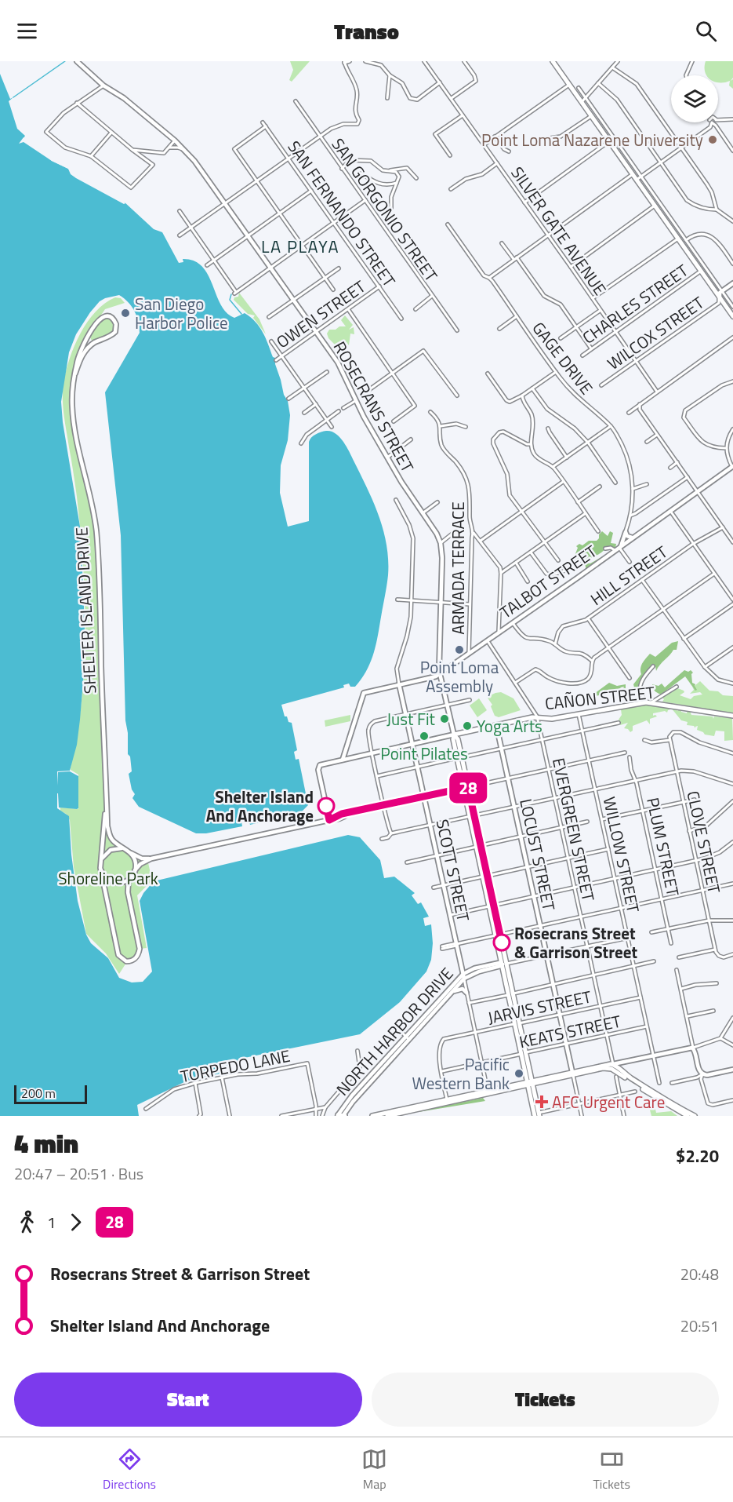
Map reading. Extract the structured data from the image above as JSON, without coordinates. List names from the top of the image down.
{
  "streets": {
    "main road": ["ROSECRANS STREET", "CAÑON STREET"],
    "street": [
      "SAN GORGONIO STREET",
      "SAN FERNANDO STREET",
      "SILVER GATE AVENUE",
      "CHARLES STREET",
      "OWEN STREET",
      "WILCOX STREET",
      "GAGE DRIVE",
      "ARMADA TERRACE",
      "HILL STREET",
      "TALBOT STREET",
      "SHELTER ISLAND DRIVE",
      "EVERGREEN STREET",
      "CLOVE STREET",
      "PLUM STREET",
      "LOCUST STREET",
      "WILLOW STREET",
      "SCOTT STREET",
      "JARVIS STREET",
      "NORTH HARBOR DRIVE",
      "KEATS STREET",
      "TORPEDO LANE"
    ]
  },
  "crossings": [
    ["SAN FERNANDO STREET", "OWEN STREET"],
    ["SILVER GATE AVENUE", "CHARLES STREET"],
    ["SILVER GATE AVENUE", "WILCOX STREET"],
    ["OWEN STREET", "ROSECRANS STREET"],
    ["GAGE DRIVE", "TALBOT STREET"],
    ["ROSECRANS STREET", "TALBOT STREET"],
    ["ROSECRANS STREET", "CAÑON STREET"],
    ["ROSECRANS STREET", "JARVIS STREET"],
    ["ROSECRANS STREET", "NORTH HARBOR DRIVE"],
    ["ROSECRANS STREET", "KEATS STREET"],
    ["ARMADA TERRACE", "TALBOT STREET"],
    ["TALBOT STREET", "EVERGREEN STREET"],
    ["TALBOT STREET", "SCOTT STREET"],
    ["CAÑON STREET", "EVERGREEN STREET"],
    ["CAÑON STREET", "LOCUST STREET"],
    ["CAÑON STREET", "WILLOW STREET"],
    ["EVERGREEN STREET", "JARVIS STREET"],
    ["EVERGREEN STREET", "KEATS STREET"],
    ["LOCUST STREET", "JARVIS STREET"],
    ["LOCUST STREET", "KEATS STREET"],
    ["WILLOW STREET", "JARVIS STREET"],
    ["WILLOW STREET", "KEATS STREET"],
    ["SCOTT STREET", "JARVIS STREET"],
    ["SCOTT STREET", "NORTH HARBOR DRIVE"],
    ["SCOTT STREET", "KEATS STREET"],
    ["JARVIS STREET", "KEATS STREET"]
  ],
  "districts": ["LA PLAYA"],
  "parks": ["Shoreline Park"],
  "places": {
    "other": [
      "Point Loma Nazarene University",
      "San Diego Harbor Police",
      "Point Loma Assembly",
      "Just Fit",
      "Yoga Arts",
      "Point Pilates",
      "Shelter Island And Anchorage",
      "Rosecrans Street & Garrison Street",
      "Pacific Western Bank"
    ],
    "health": ["AFC Urgent Care"]
  },
  "lines": ["bus line 28"],
  "scale_bar": "200 m",
  "page": {
    "header": "Transo",
    "on_map": "28",
    "scale": "200 m",
    "heading": ["4 min", "20:47 – 20:51 · Bus", "$2.20"],
    "legs": ["1", "28"],
    "list": [
      {
        "name": "Rosecrans Street & Garrison Street",
        "value": "20:48"
      },
      {
        "name": "Shelter Island And Anchorage",
        "value": "20:51"
      }
    ],
    "buttons": ["Start", "Tickets"],
    "tabs": ["Directions", "Map", "Tickets"]
  }
}
